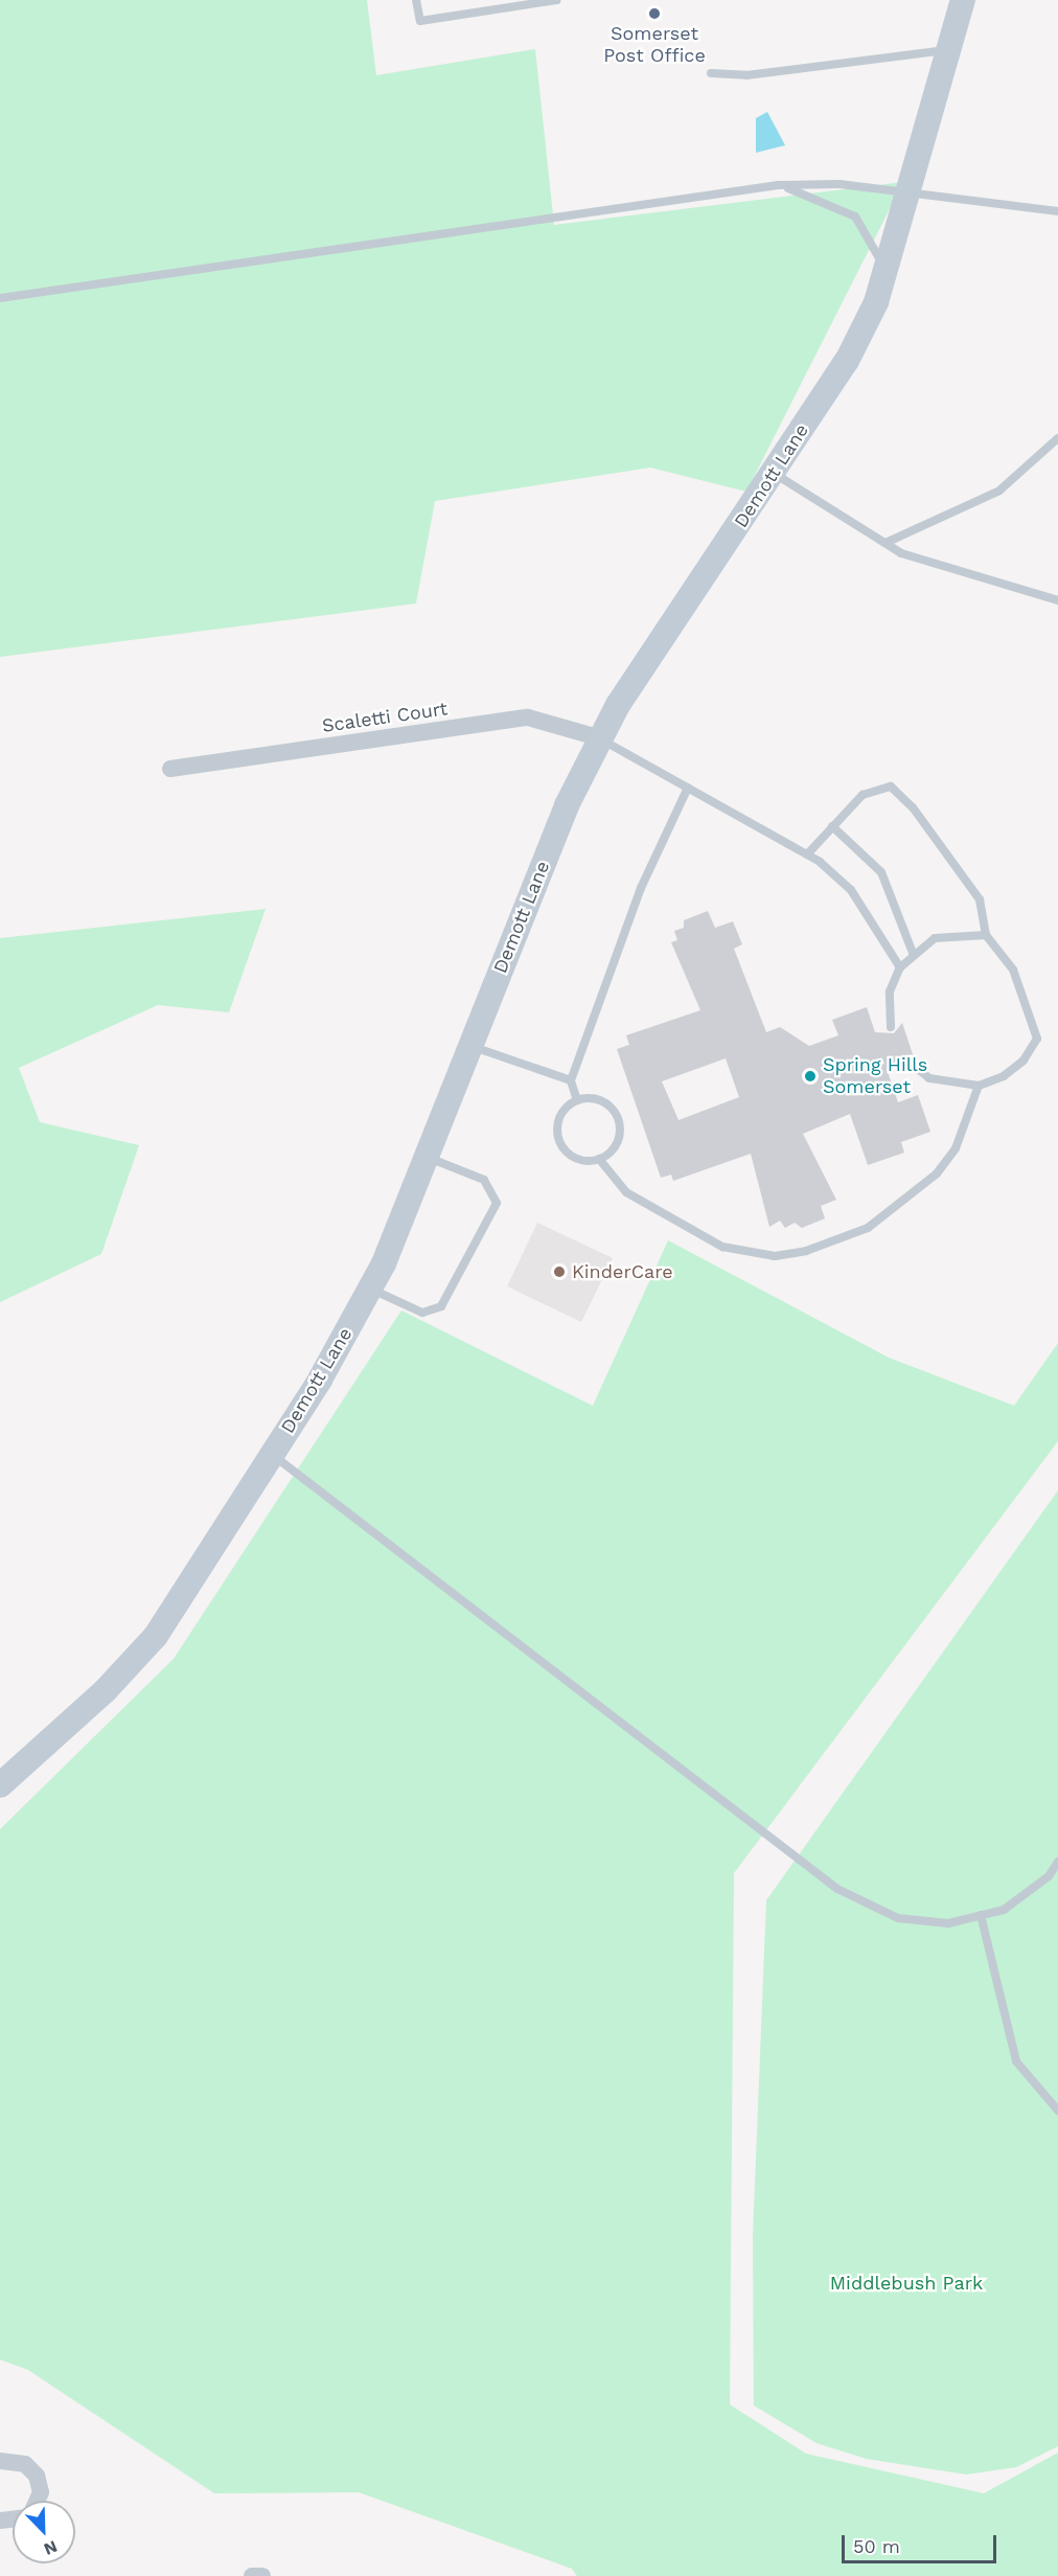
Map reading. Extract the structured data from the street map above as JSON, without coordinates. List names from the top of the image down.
{
  "streets": {
    "street": ["Demott Lane", "Scaletti Court"]
  },
  "crossings": [
    ["Demott Lane", "Scaletti Court"]
  ],
  "parks": ["Middlebush Park"],
  "places": ["Somerset Post Office", "Spring Hills Somerset", "KinderCare"],
  "scale_bar": "50 m",
  "north": "bottom right"
}
